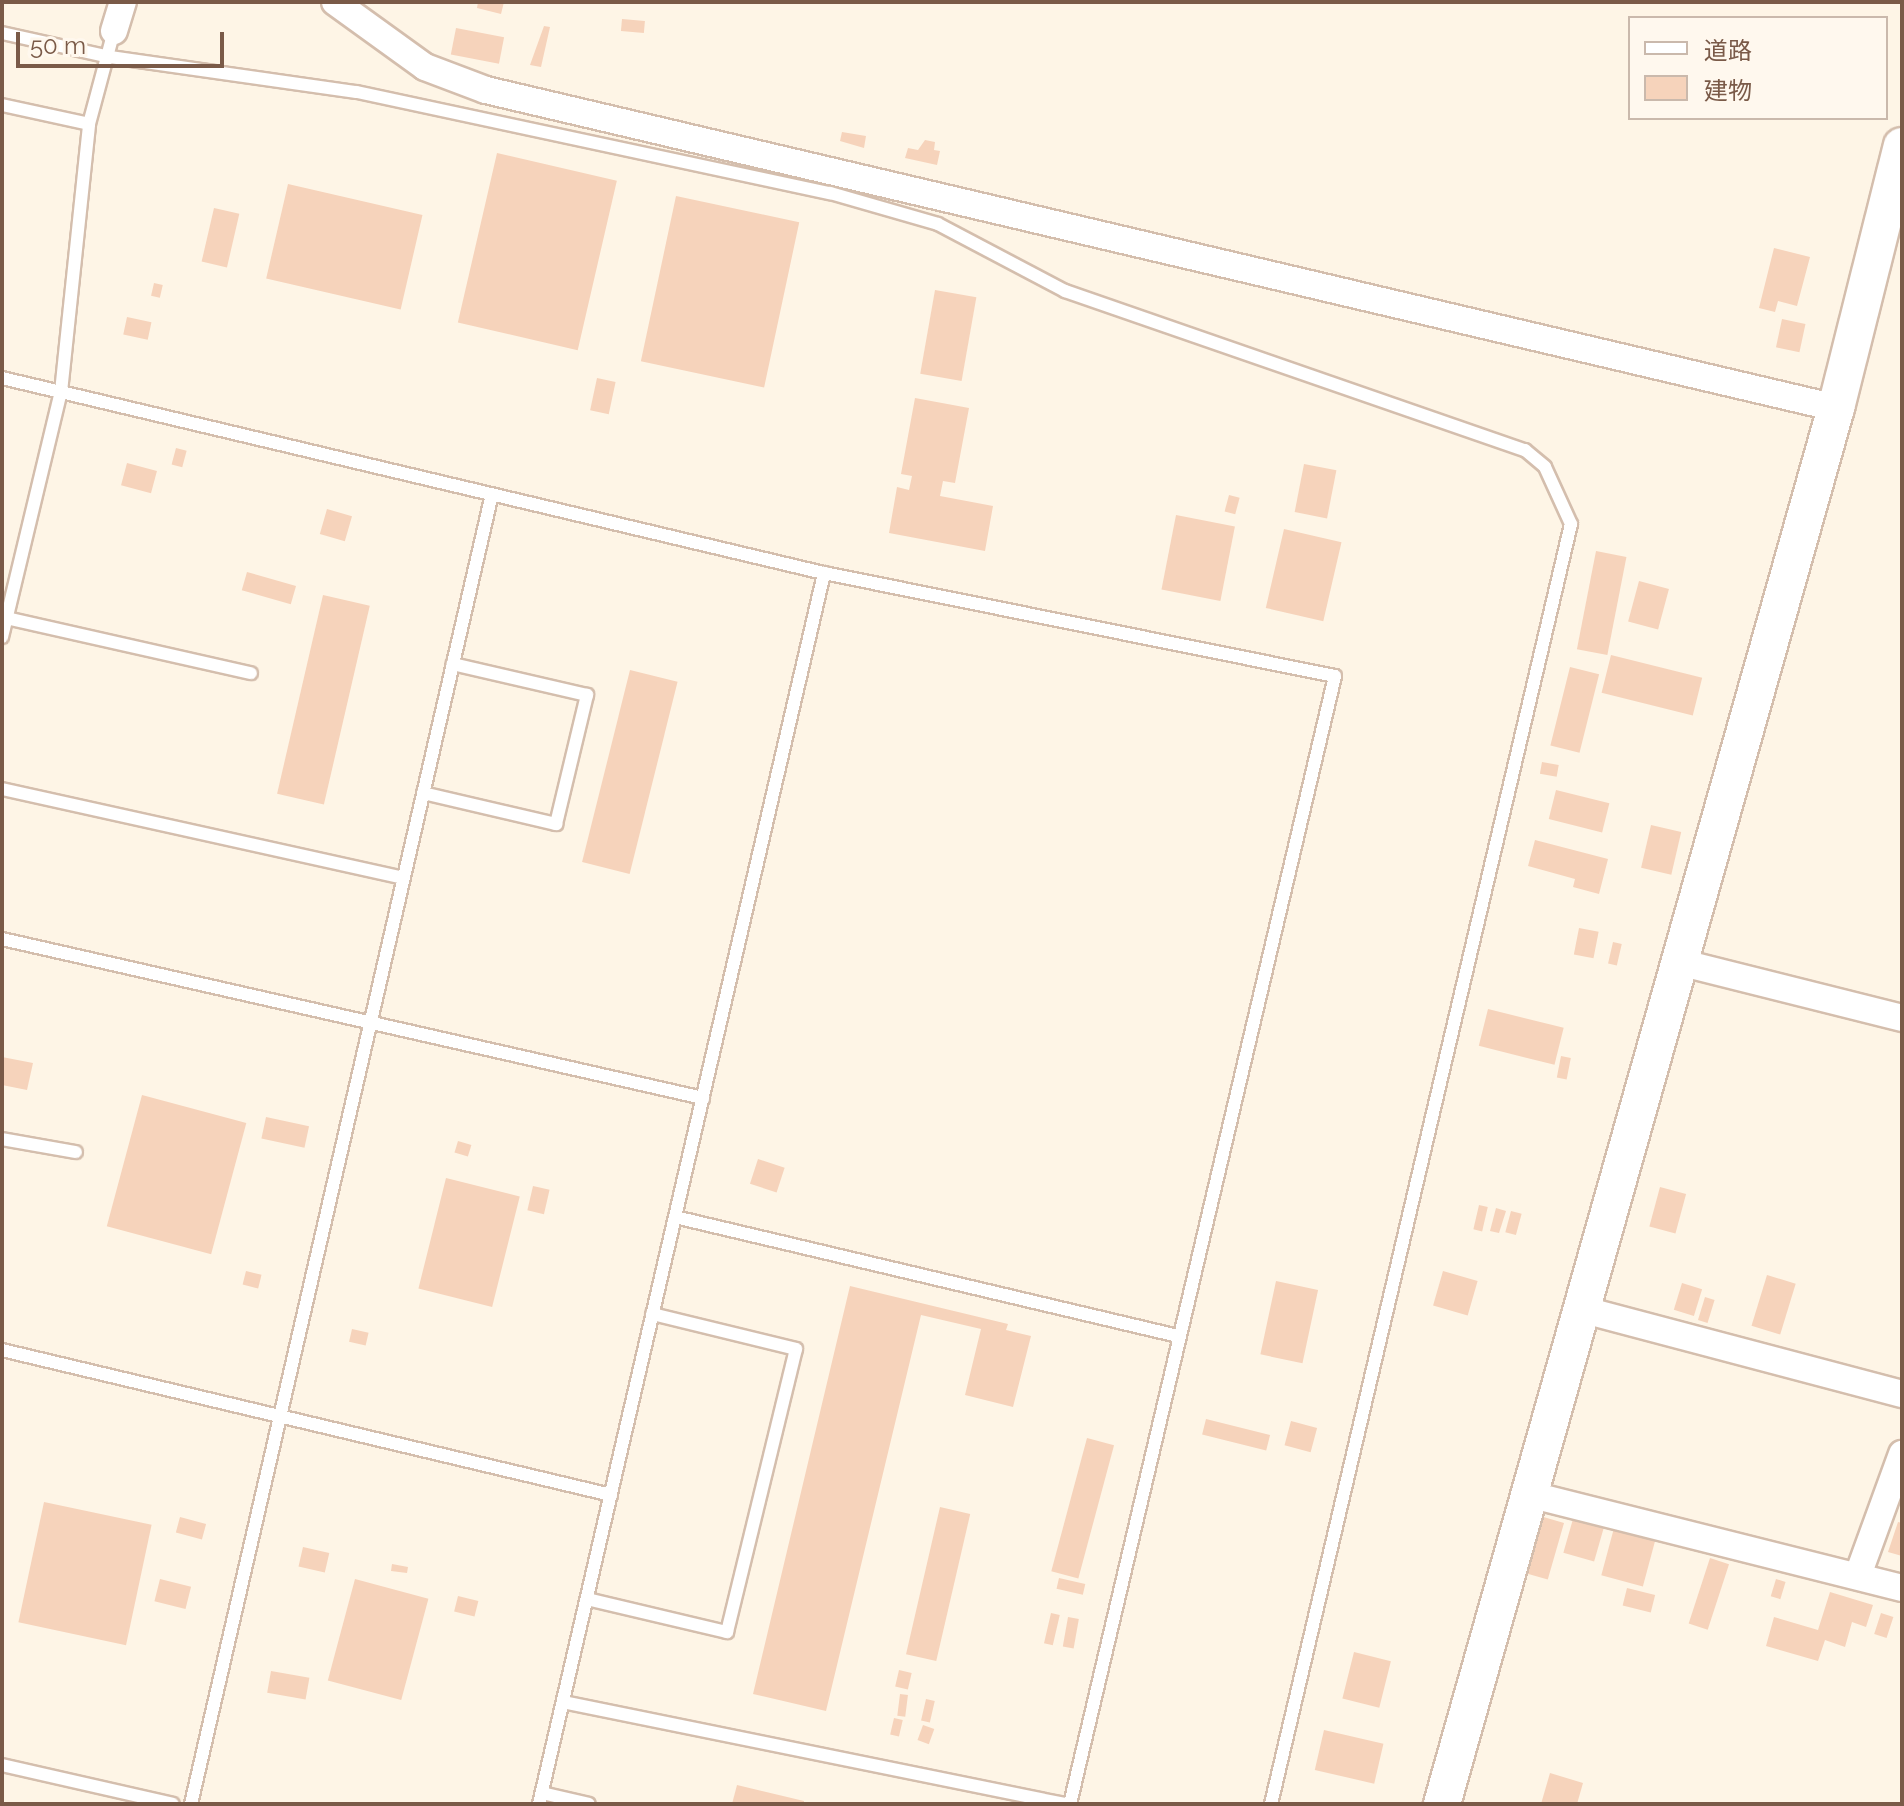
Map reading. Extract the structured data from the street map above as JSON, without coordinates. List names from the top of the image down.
{
  "legend": ["道路", "建物"],
  "scale_bar": "50 m"
}
